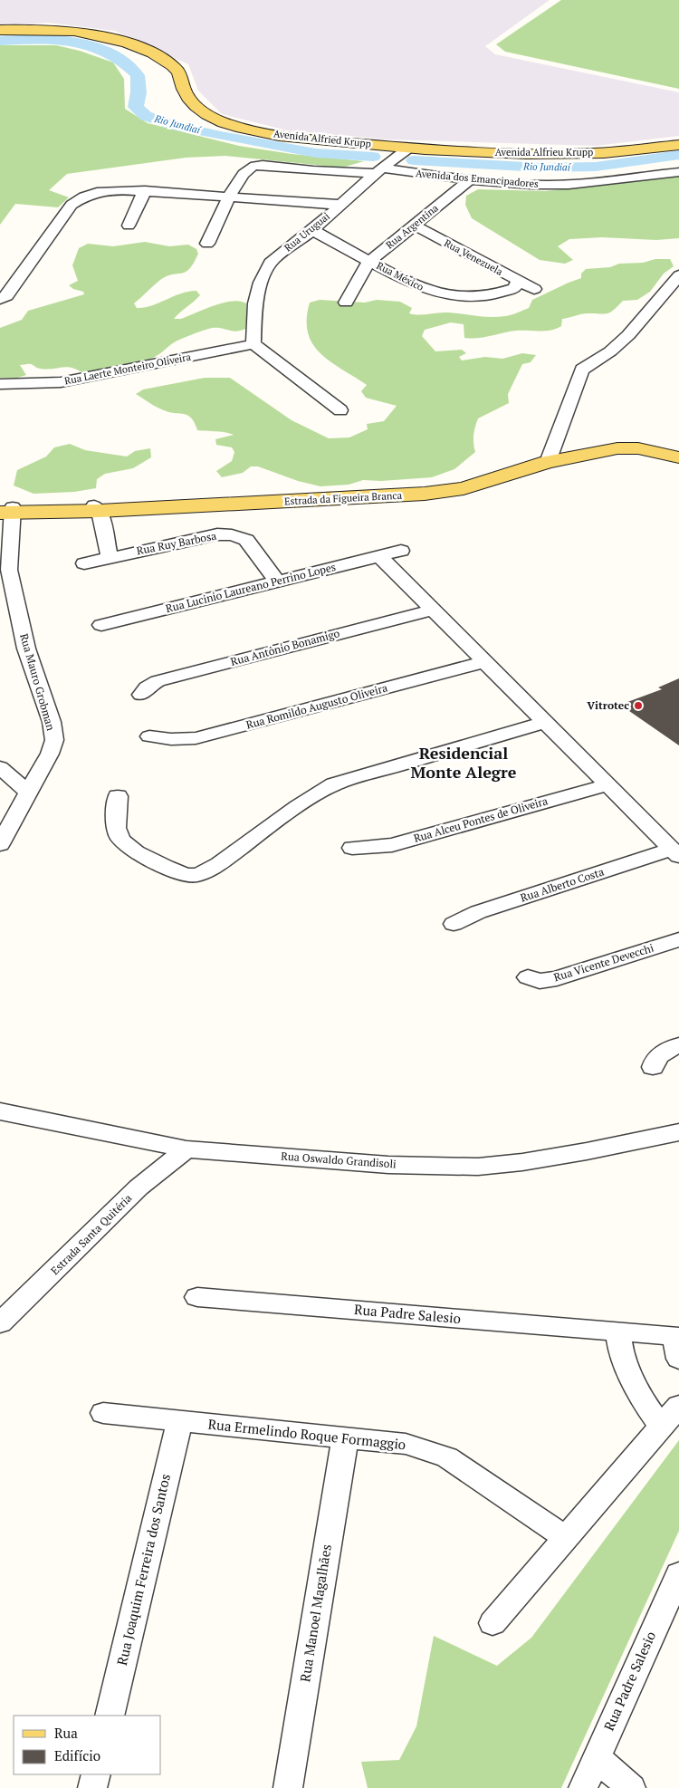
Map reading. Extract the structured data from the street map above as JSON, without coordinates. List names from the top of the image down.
{
  "streets": {
    "main road": ["Avenida Alfried Krupp", "Avenida Alfrieu Krupp", "Estrada da Figueira Branca"],
    "street": [
      "Avenida dos Emancipadores",
      "Rua Argentina",
      "Rua Uruguai",
      "Rua Venezuela",
      "Rua México",
      "Rua Laerte Monteiro Oliveira",
      "Rua Ruy Barbosa",
      "Rua Lucinio Laureano Perrino Lopes",
      "Rua Antônio Bonamigo",
      "Rua Mauro Grobman",
      "Rua Romildo Augusto Oliveira",
      "Rua Alceu Pontes de Oliveira",
      "Rua Alberto Costa",
      "Rua Vicente Devecchi",
      "Rua Oswaldo Grandisoli",
      "Estrada Santa Quitéria",
      "Rua Padre Salesio",
      "Rua Ermelindo Roque Formaggio",
      "Rua Joaquim Ferreira dos Santos",
      "Rua Manoel Magalhães"
    ]
  },
  "crossings": [
    ["Avenida Alfried Krupp", "Avenida Alfrieu Krupp"],
    ["Avenida Alfried Krupp", "Rua Uruguai"],
    ["Avenida Alfrieu Krupp", "Rua Uruguai"],
    ["Avenida dos Emancipadores", "Rua Argentina"],
    ["Avenida dos Emancipadores", "Rua Uruguai"],
    ["Rua Argentina", "Rua Venezuela"],
    ["Rua Argentina", "Rua México"],
    ["Rua Uruguai", "Rua México"],
    ["Rua Uruguai", "Rua Laerte Monteiro Oliveira"],
    ["Rua Venezuela", "Rua México"],
    ["Estrada da Figueira Branca", "Rua Mauro Grobman"],
    ["Rua Ruy Barbosa", "Rua Lucinio Laureano Perrino Lopes"],
    ["Rua Oswaldo Grandisoli", "Estrada Santa Quitéria"],
    ["Rua Ermelindo Roque Formaggio", "Rua Joaquim Ferreira dos Santos"],
    ["Rua Ermelindo Roque Formaggio", "Rua Manoel Magalhães"]
  ],
  "districts": ["Residencial Monte Alegre"],
  "water": ["Rio Jundiaí"],
  "places": ["Vitrotec"],
  "legend": ["Rua", "Edifício"]
}
